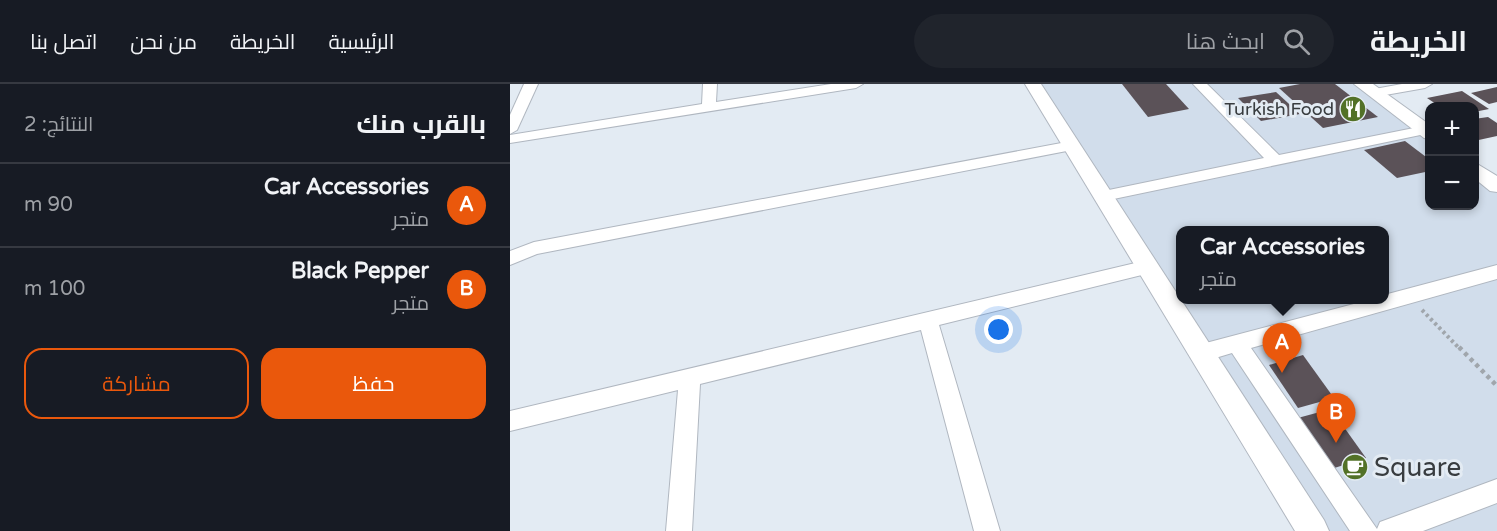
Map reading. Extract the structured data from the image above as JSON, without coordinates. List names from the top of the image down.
{
  "places": {
    "restaurant": ["Turkish Food"],
    "cafe": ["Square"]
  },
  "page": {
    "header": "الخريطة",
    "search": "ابحث هنا",
    "nav": [
      "الرئيسية",
      "الخريطة",
      "من نحن",
      "اتصل بنا"
    ],
    "heading": ["بالقرب منك", "النتائج: 2"],
    "map_buttons": ["+", "−"],
    "list": [
      {
        "mark": "A",
        "name": "Car Accessories",
        "note": "متجر",
        "value": "90 m"
      },
      {
        "mark": "B",
        "name": "Black Pepper",
        "note": "متجر",
        "value": "100 m"
      }
    ],
    "popup": ["Car Accessories", "متجر"],
    "pins": ["A", "B"],
    "buttons": ["حفظ", "مشاركة"]
  }
}
